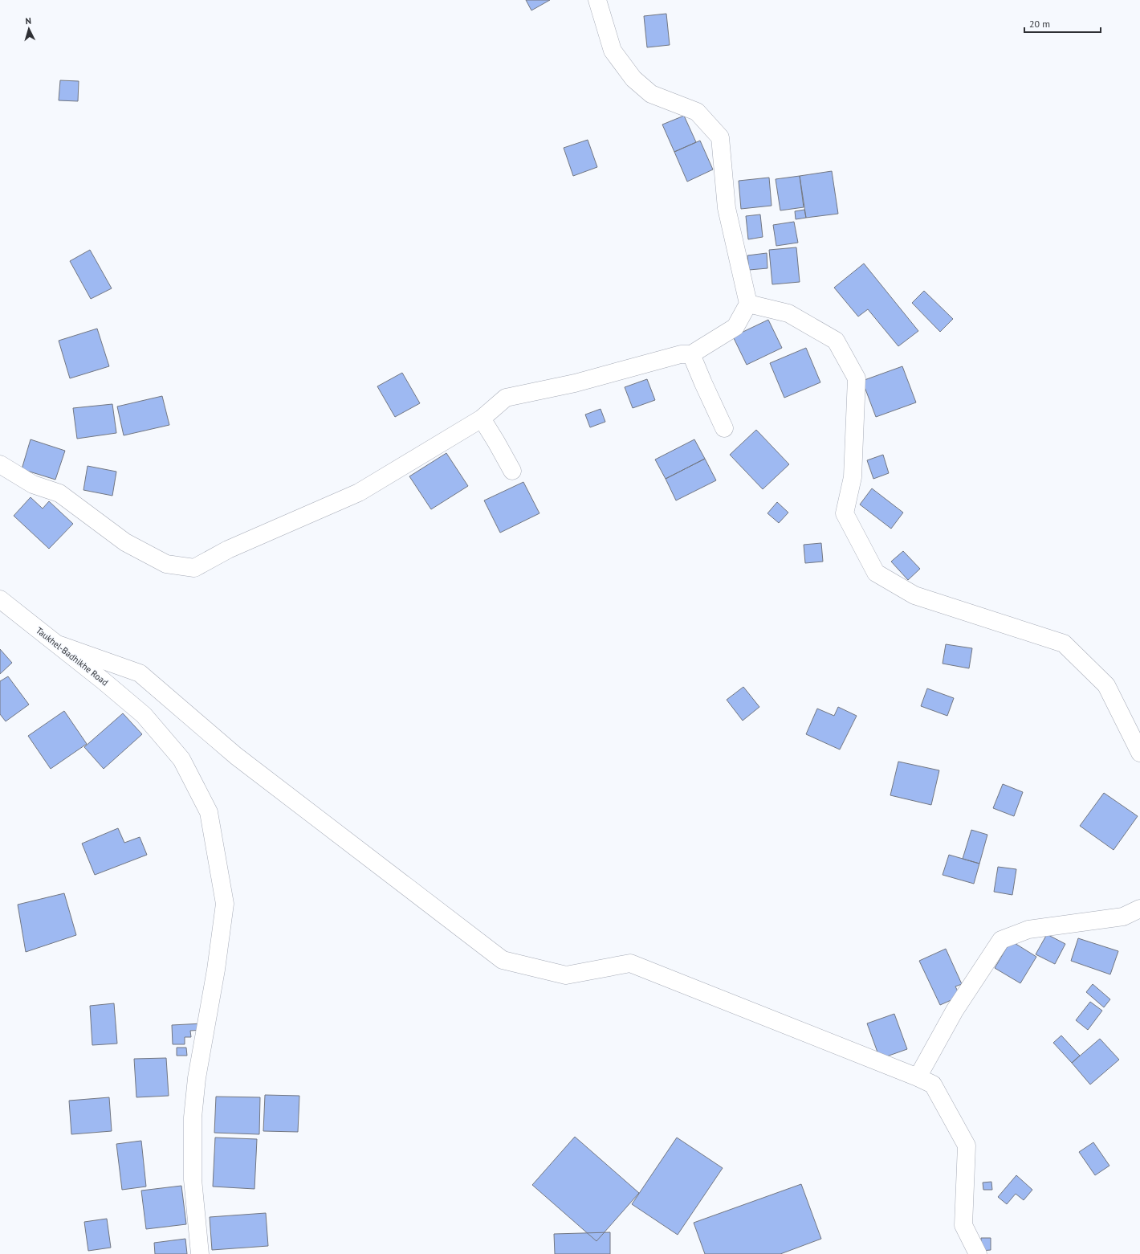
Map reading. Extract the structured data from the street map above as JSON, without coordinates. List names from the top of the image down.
{
  "streets": {
    "street": ["Taukhel-Badhikhe Road"]
  },
  "scale_bar": "20 m",
  "north": "top"
}
